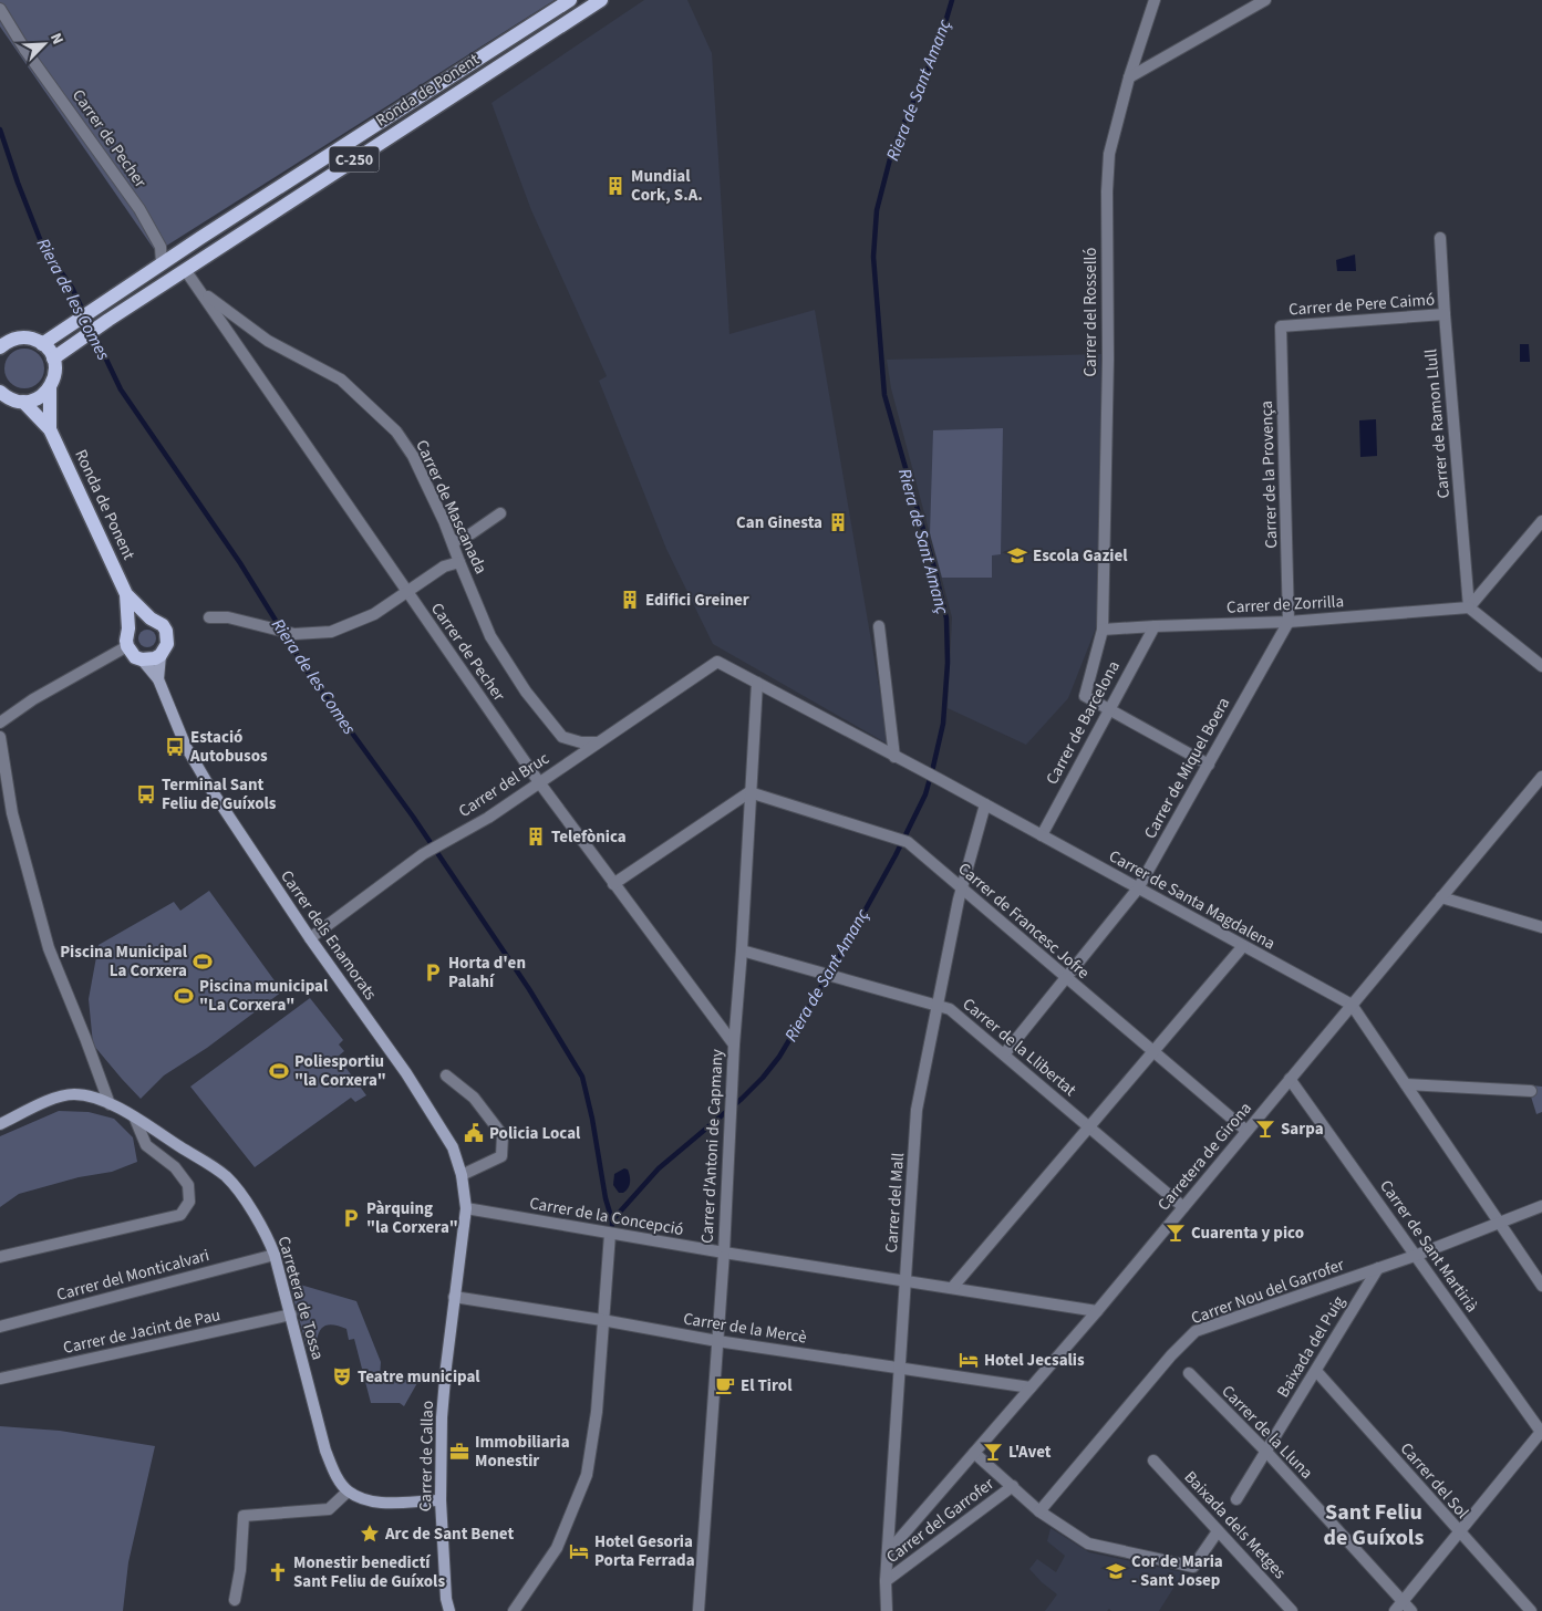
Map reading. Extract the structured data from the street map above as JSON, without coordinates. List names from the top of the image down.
{
  "streets": {
    "main road": [
      "Ronda de Ponent",
      "C-250",
      "Carrer dels Enamorats",
      "Carretera de Tossa",
      "Carrer de Callao"
    ],
    "street": [
      "Carrer de Pecher",
      "Carrer de Pere Caimó",
      "Carrer del Rosselló",
      "Carrer de Ramon Llull",
      "Carrer de la Provença",
      "Carrer de Mascanada",
      "Carrer de Zorrilla",
      "Carrer de Barcelona",
      "Carrer de Miquel Boera",
      "Carrer del Bruc",
      "Carrer de Santa Magdalena",
      "Carrer de Francesc Jofre",
      "Carrer de la Llibertat",
      "Carrer d'Antoni de Capmany",
      "Carretera de Girona",
      "Carrer del Mall",
      "Carrer de la Concepció",
      "Carrer de Sant Martirià",
      "Carrer del Monticalvari",
      "Carrer Nou del Garrofer",
      "Carrer de la Mercè",
      "Carrer de Jacint de Pau",
      "Baixada del Puig",
      "Carrer de la Lluna",
      "Carrer del Sol",
      "Carrer del Garrofer",
      "Baixada dels Metges"
    ]
  },
  "crossings": [
    ["Ronda de Ponent", "Carrer de Pecher"],
    ["Ronda de Ponent", "Carrer de Mascanada"],
    ["Ronda de Ponent", "Carrer dels Enamorats"],
    ["Carrer de Pecher", "C-250"],
    ["Carrer de Pecher", "Carrer de Mascanada"],
    ["Carrer de Pecher", "Carrer del Bruc"],
    ["Carrer de Pecher", "Carrer d'Antoni de Capmany"],
    ["Carrer de Pere Caimó", "Carrer de Ramon Llull"],
    ["Carrer de Pere Caimó", "Carrer de la Provença"],
    ["Carrer del Rosselló", "Carrer de Zorrilla"],
    ["Carrer del Rosselló", "Carrer de Barcelona"],
    ["Carrer de Ramon Llull", "Carrer de Zorrilla"],
    ["Carrer de la Provença", "Carrer de Zorrilla"],
    ["Carrer de la Provença", "Carrer de Miquel Boera"],
    ["Carrer de Mascanada", "Carrer del Bruc"],
    ["Carrer de Zorrilla", "Carrer de Barcelona"],
    ["Carrer de Zorrilla", "Carrer de Miquel Boera"],
    ["Carrer de Barcelona", "Carrer de Santa Magdalena"],
    ["Carrer de Miquel Boera", "Carrer de Santa Magdalena"],
    ["Carrer de Miquel Boera", "Carrer de Francesc Jofre"],
    ["Carrer de Miquel Boera", "Carrer de la Llibertat"],
    ["Carrer del Bruc", "Carrer de Santa Magdalena"],
    ["Carrer del Bruc", "Carrer dels Enamorats"],
    ["Carrer de Santa Magdalena", "Carrer d'Antoni de Capmany"],
    ["Carrer de Santa Magdalena", "Carretera de Girona"],
    ["Carrer de Santa Magdalena", "Carrer del Mall"],
    ["Carrer de Santa Magdalena", "Carrer Nou del Garrofer"],
    ["Carrer de Francesc Jofre", "Carrer d'Antoni de Capmany"],
    ["Carrer de Francesc Jofre", "Carretera de Girona"],
    ["Carrer de Francesc Jofre", "Carrer del Mall"],
    ["Carrer dels Enamorats", "Carrer de la Concepció"],
    ["Carrer dels Enamorats", "Carrer de Callao"],
    ["Carrer de la Llibertat", "Carrer d'Antoni de Capmany"],
    ["Carrer de la Llibertat", "Carretera de Girona"],
    ["Carrer de la Llibertat", "Carrer del Mall"],
    ["Carrer d'Antoni de Capmany", "Carrer de la Concepció"],
    ["Carrer d'Antoni de Capmany", "Carrer de la Mercè"],
    ["Carretera de Girona", "Carrer del Mall"],
    ["Carretera de Girona", "Carrer de la Concepció"],
    ["Carretera de Girona", "Carrer de Sant Martirià"],
    ["Carretera de Girona", "Carrer de la Mercè"],
    ["Carrer del Mall", "Carrer de la Concepció"],
    ["Carrer del Mall", "Carrer de la Mercè"],
    ["Carrer del Mall", "Carrer del Garrofer"],
    ["Carrer de la Concepció", "Carrer de Callao"],
    ["Carrer de Sant Martirià", "Carrer Nou del Garrofer"],
    ["Carrer del Monticalvari", "Carretera de Tossa"],
    ["Carrer Nou del Garrofer", "Baixada del Puig"],
    ["Carretera de Tossa", "Carrer de Jacint de Pau"],
    ["Carrer de la Mercè", "Carrer de Callao"],
    ["Baixada del Puig", "Carrer de la Lluna"],
    ["Baixada del Puig", "Carrer del Sol"]
  ],
  "districts": ["Sant Feliu de Guíxols"],
  "water": ["Riera de Sant Amanç", "Riera de les Comes"],
  "places": {
    "building": [
      "Mundial Cork, S.A.",
      "Can Ginesta",
      "Edifici Greiner",
      "Telefònica"
    ],
    "school or university": ["Escola Gaziel", "Cor de Maria - Sant Josep"],
    "bus stop": ["Estació Autobusos", "Terminal Sant Feliu de Guíxols"],
    "sports": ["Piscina Municipal La Corxera", "Piscina municipal \"La Corxera\"", "Poliesportiu \"la Corxera\""],
    "parking": ["Horta d'en Palahí", "Pàrquing \"la Corxera\""],
    "bar": ["Sarpa", "Cuarenta y pico", "L'Avet"],
    "public building": ["Policia Local"],
    "hotel": ["Hotel Jecsalis", "Hotel Gesoria Porta Ferrada"],
    "theatre": ["Teatre municipal"],
    "cafe": ["El Tirol"],
    "office": ["Immobiliaria Monestir"],
    "place": ["Arc de Sant Benet"],
    "church": ["Monestir benedictí Sant Feliu de Guíxols"]
  },
  "north": "top right"
}
